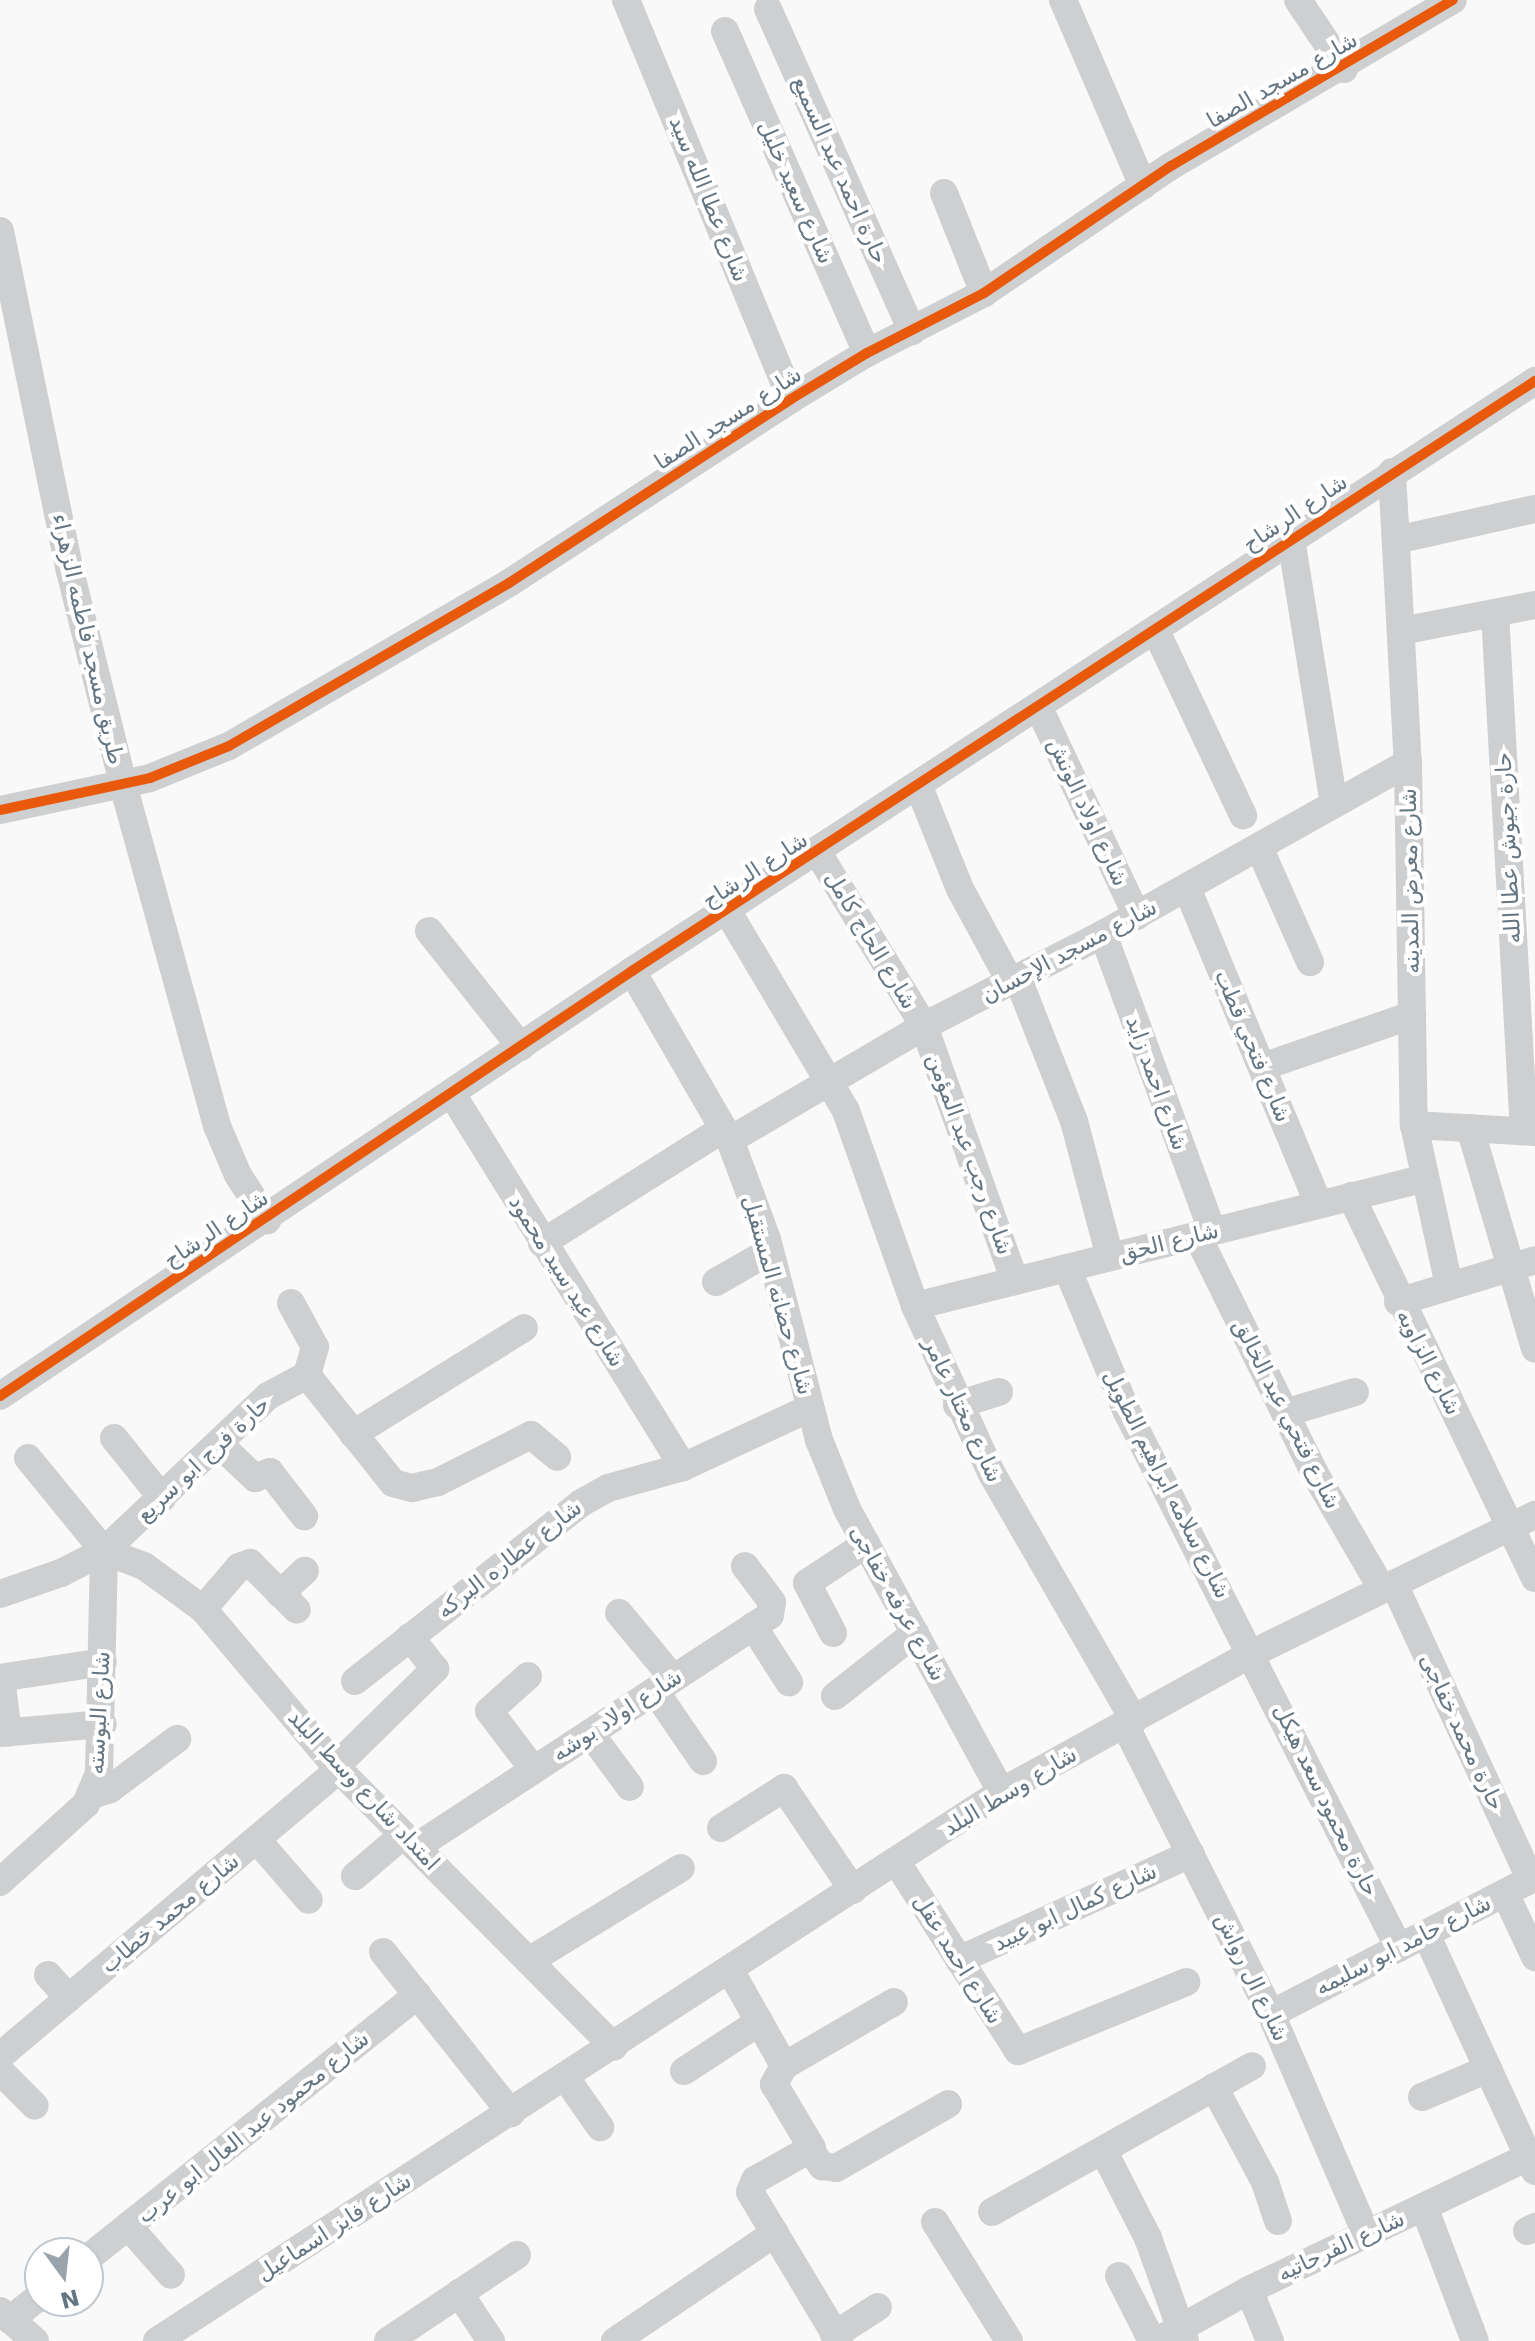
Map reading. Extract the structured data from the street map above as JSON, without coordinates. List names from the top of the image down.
{
  "streets": {
    "street": [
      "شارع مسجد الصفا",
      "حارة احمد عبد السميع",
      "شارع سعيد خليل",
      "شارع عطا الله سيد",
      "شارع الرشاح",
      "طريق مسجد فاطمه الزهراء",
      "شارع اولاد الونش",
      "حارة جيوش عطا الله",
      "شارع معرض المدينه",
      "شارع الحاج كامل",
      "شارع مسجد الإحسان",
      "شارع فتحي قطب",
      "شارع احمد زايد",
      "شارع رجب عبد المؤمن",
      "شارع الحق",
      "شارع عيد سيد محمود",
      "شارع حضانه المستقبل",
      "شارع الزاويه",
      "شارع مختار عامر",
      "شارع فتحي عبد الخالق",
      "حارة فرج ابو سريع",
      "شارع سلامه ابراهيم الطويل",
      "شارع عطاره البركه",
      "شارع عرفه خفاجى",
      "شارع البوسته",
      "شارع اولاد بوشه",
      "حارة محمد خفاجى",
      "امتداد شارع وسط البلد",
      "شارع وسط البلد",
      "حارة محمود سعد هيكل",
      "شارع كمال ابو عبيد",
      "شارع محمد خطاب",
      "شارع حامد ابو سليمه",
      "شارع احمد عقل",
      "شارع ال رواش",
      "شارع محمود عبد العال ابو عرب",
      "شارع فايز اسماعيل",
      "شارع الفرحاتيه"
    ]
  },
  "crossings": [
    ["شارع مسجد الصفا", "حارة احمد عبد السميع"],
    ["شارع مسجد الصفا", "شارع سعيد خليل"],
    ["شارع مسجد الصفا", "شارع عطا الله سيد"],
    ["شارع مسجد الصفا", "طريق مسجد فاطمه الزهراء"],
    ["شارع الرشاح", "طريق مسجد فاطمه الزهراء"],
    ["شارع الرشاح", "شارع اولاد الونش"],
    ["شارع الرشاح", "شارع معرض المدينه"],
    ["شارع الرشاح", "شارع الحاج كامل"],
    ["شارع الرشاح", "شارع عيد سيد محمود"],
    ["شارع الرشاح", "شارع حضانه المستقبل"],
    ["شارع الرشاح", "شارع مختار عامر"],
    ["شارع اولاد الونش", "شارع مسجد الإحسان"],
    ["شارع معرض المدينه", "شارع مسجد الإحسان"],
    ["شارع معرض المدينه", "شارع الحق"],
    ["شارع الحاج كامل", "شارع مسجد الإحسان"],
    ["شارع الحاج كامل", "شارع رجب عبد المؤمن"],
    ["شارع مسجد الإحسان", "شارع فتحي قطب"],
    ["شارع مسجد الإحسان", "شارع احمد زايد"],
    ["شارع مسجد الإحسان", "شارع رجب عبد المؤمن"],
    ["شارع مسجد الإحسان", "شارع عيد سيد محمود"],
    ["شارع مسجد الإحسان", "شارع حضانه المستقبل"],
    ["شارع مسجد الإحسان", "شارع مختار عامر"],
    ["شارع فتحي قطب", "شارع الحق"],
    ["شارع احمد زايد", "شارع الحق"],
    ["شارع احمد زايد", "شارع فتحي عبد الخالق"],
    ["شارع رجب عبد المؤمن", "شارع الحق"],
    ["شارع الحق", "شارع الزاويه"],
    ["شارع الحق", "شارع مختار عامر"],
    ["شارع الحق", "شارع فتحي عبد الخالق"],
    ["شارع الحق", "شارع سلامه ابراهيم الطويل"],
    ["شارع عيد سيد محمود", "شارع عطاره البركه"],
    ["شارع حضانه المستقبل", "شارع عطاره البركه"],
    ["شارع حضانه المستقبل", "شارع عرفه خفاجى"],
    ["شارع الزاويه", "شارع وسط البلد"],
    ["شارع مختار عامر", "شارع وسط البلد"],
    ["شارع مختار عامر", "شارع ال رواش"],
    ["شارع فتحي عبد الخالق", "حارة محمد خفاجى"],
    ["شارع فتحي عبد الخالق", "شارع وسط البلد"],
    ["حارة فرج ابو سريع", "شارع البوسته"],
    ["حارة فرج ابو سريع", "امتداد شارع وسط البلد"],
    ["شارع سلامه ابراهيم الطويل", "شارع وسط البلد"],
    ["شارع سلامه ابراهيم الطويل", "حارة محمود سعد هيكل"],
    ["شارع عطاره البركه", "شارع عرفه خفاجى"],
    ["شارع عطاره البركه", "شارع محمد خطاب"],
    ["شارع عرفه خفاجى", "شارع وسط البلد"],
    ["شارع البوسته", "امتداد شارع وسط البلد"],
    ["شارع اولاد بوشه", "امتداد شارع وسط البلد"],
    ["حارة محمد خفاجى", "شارع وسط البلد"],
    ["حارة محمد خفاجى", "شارع حامد ابو سليمه"],
    ["امتداد شارع وسط البلد", "شارع وسط البلد"],
    ["امتداد شارع وسط البلد", "شارع محمد خطاب"],
    ["شارع وسط البلد", "حارة محمود سعد هيكل"],
    ["شارع وسط البلد", "شارع احمد عقل"],
    ["شارع وسط البلد", "شارع ال رواش"],
    ["شارع وسط البلد", "شارع فايز اسماعيل"],
    ["حارة محمود سعد هيكل", "شارع حامد ابو سليمه"],
    ["شارع كمال ابو عبيد", "شارع احمد عقل"],
    ["شارع كمال ابو عبيد", "شارع ال رواش"],
    ["شارع حامد ابو سليمه", "شارع ال رواش"],
    ["شارع ال رواش", "شارع الفرحاتيه"]
  ],
  "north": "bottom"
}
